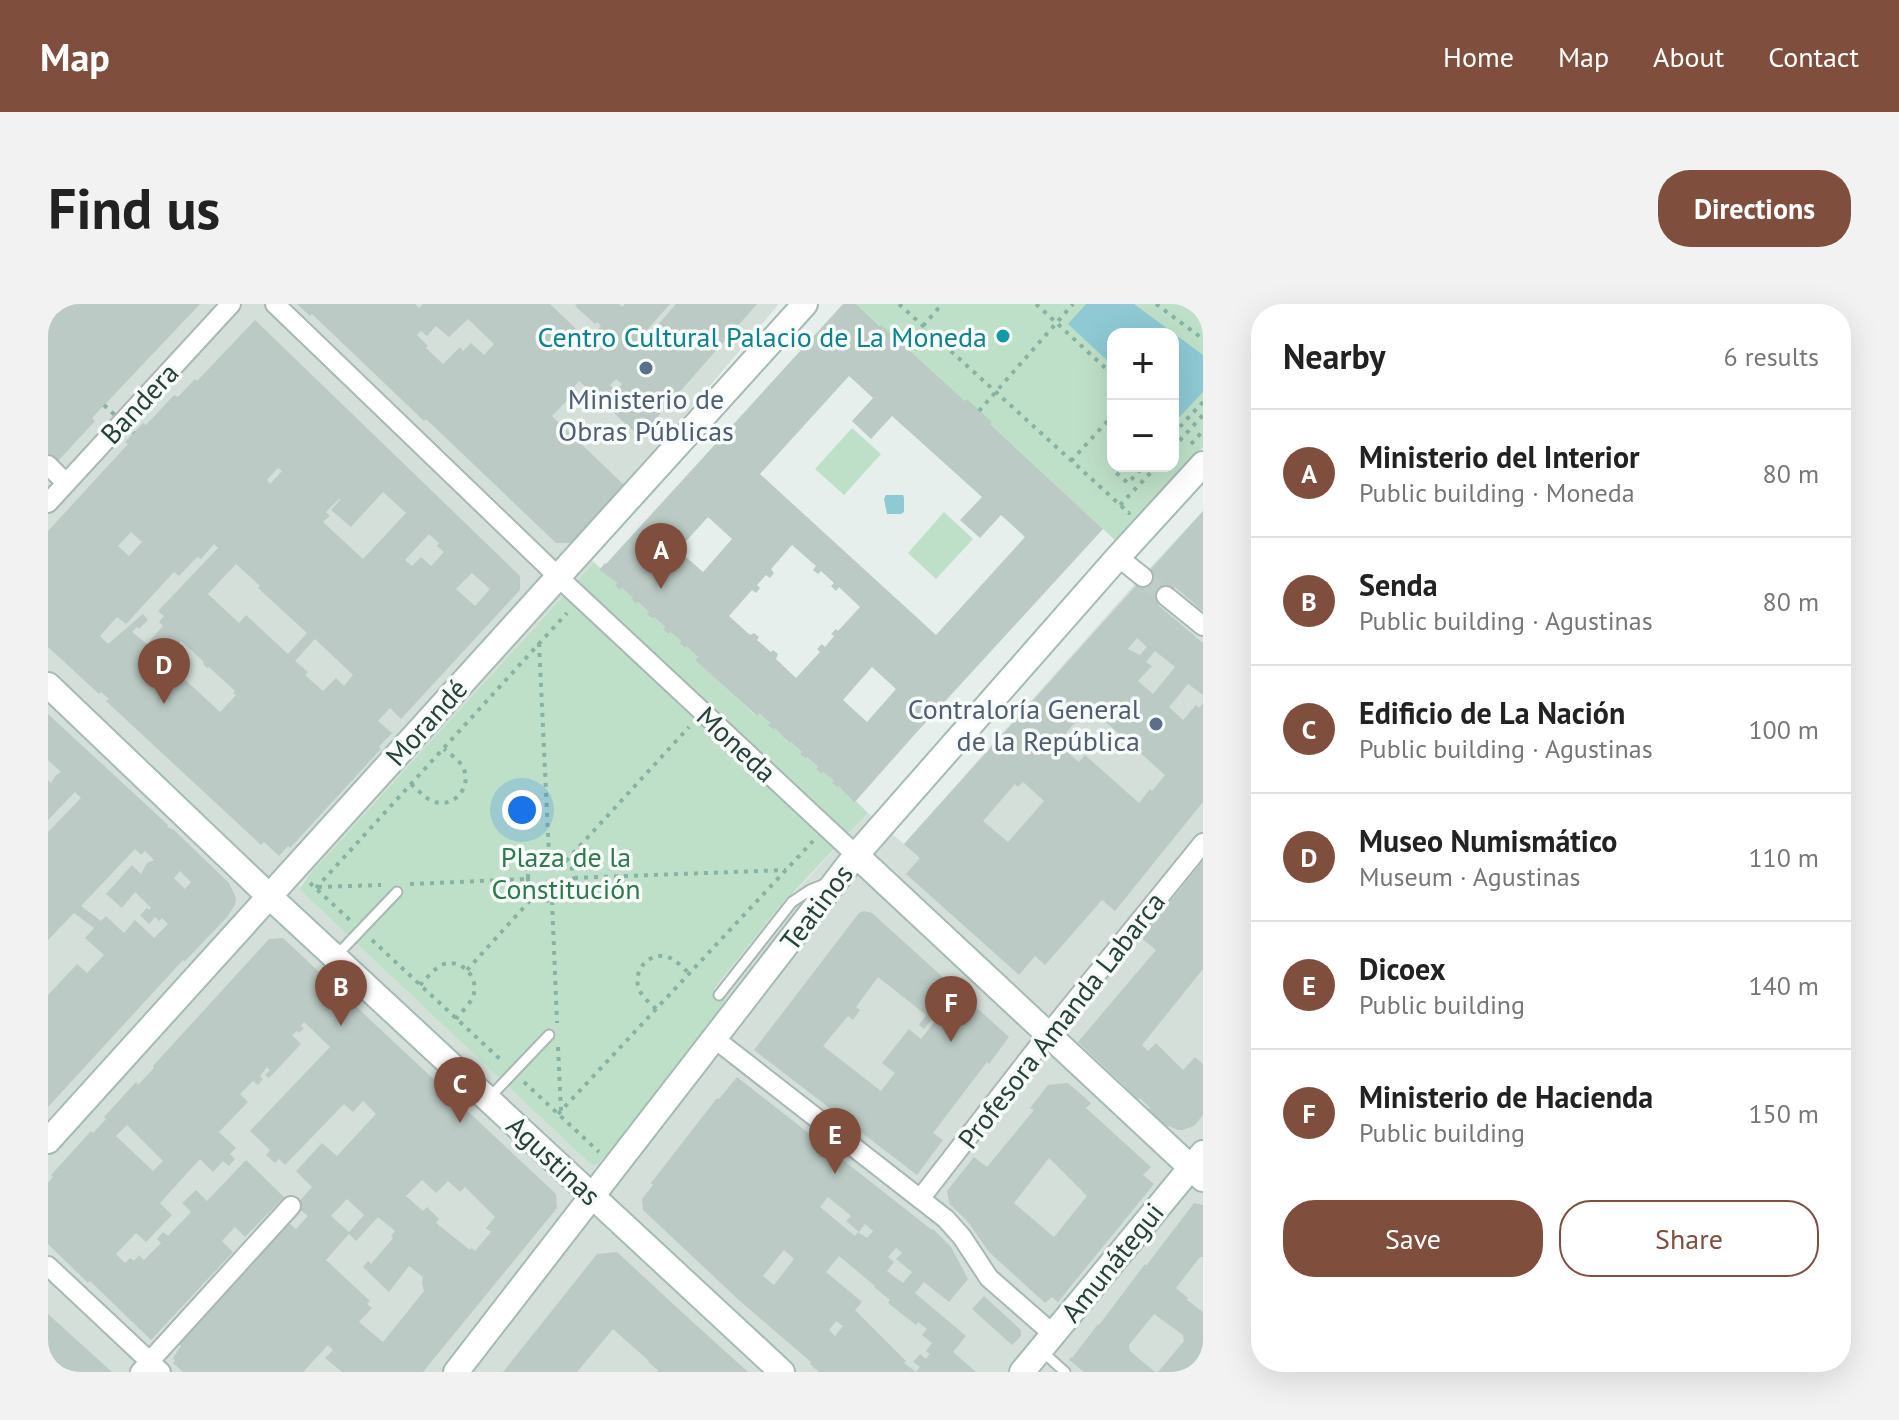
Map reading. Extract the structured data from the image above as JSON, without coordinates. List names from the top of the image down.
{
  "streets": {
    "main road": [
      "Morandé",
      "Moneda",
      "Teatinos",
      "Agustinas",
      "Amunátegui"
    ],
    "street": ["Bandera", "Profesora Amanda Labarca"]
  },
  "crossings": [
    ["Morandé", "Moneda"],
    ["Morandé", "Agustinas"],
    ["Moneda", "Teatinos"],
    ["Moneda", "Profesora Amanda Labarca"],
    ["Moneda", "Amunátegui"],
    ["Teatinos", "Agustinas"]
  ],
  "parks": ["Plaza de la Constitución"],
  "places": ["Centro Cultural Palacio de La Moneda", "Ministerio de Obras Públicas", "Contraloría General de la República"],
  "page": {
    "header": "Map",
    "nav": [
      "Home",
      "Map",
      "About",
      "Contact"
    ],
    "buttons": [
      "Directions",
      ["Save", "Share"]
    ],
    "title": "Find us",
    "heading": ["Nearby", "6 results"],
    "map_buttons": ["+", "−"],
    "list": [
      {
        "mark": "A",
        "name": "Ministerio del Interior",
        "note": "Public building · Moneda",
        "value": "80 m"
      },
      {
        "mark": "B",
        "name": "Senda",
        "note": "Public building · Agustinas",
        "value": "80 m"
      },
      {
        "mark": "C",
        "name": "Edificio de La Nación",
        "note": "Public building · Agustinas",
        "value": "100 m"
      },
      {
        "mark": "D",
        "name": "Museo Numismático",
        "note": "Museum · Agustinas",
        "value": "110 m"
      },
      {
        "mark": "E",
        "name": "Dicoex",
        "note": "Public building",
        "value": "140 m"
      },
      {
        "mark": "F",
        "name": "Ministerio de Hacienda",
        "note": "Public building",
        "value": "150 m"
      }
    ],
    "pins": [
      "A",
      "D",
      "B",
      "F",
      "C",
      "E"
    ]
  }
}
